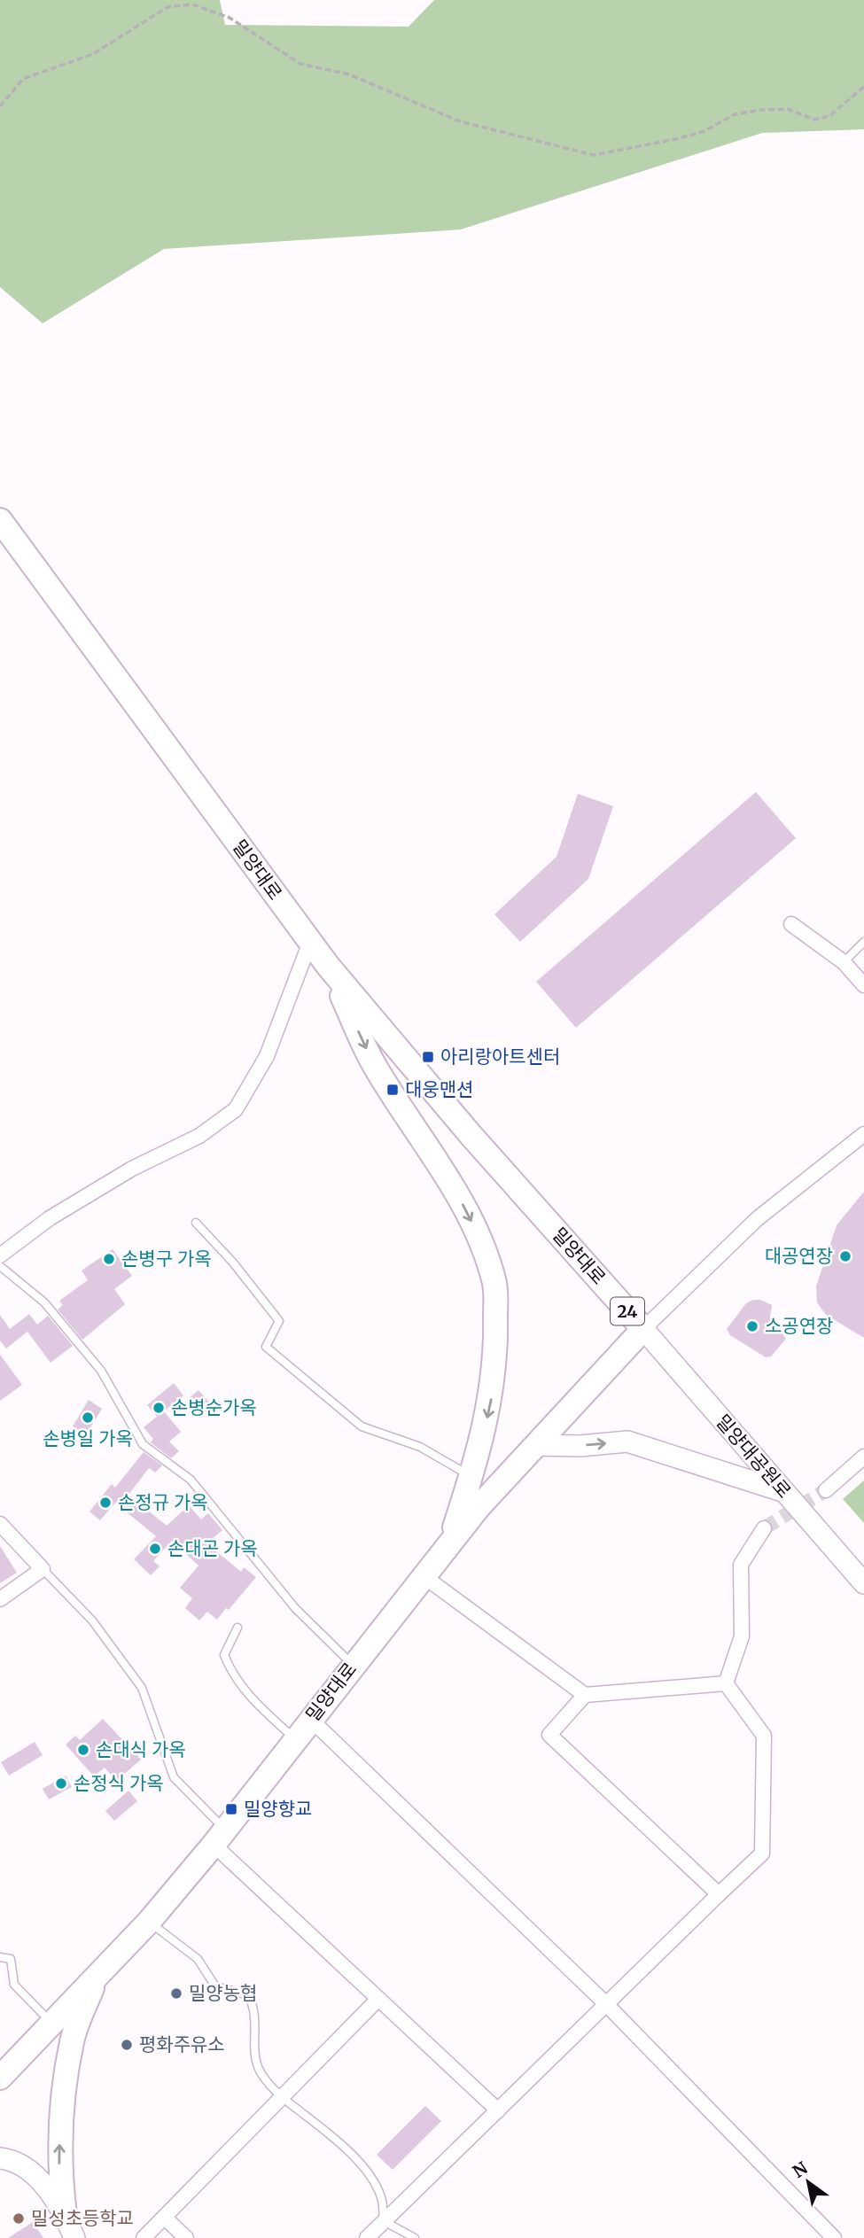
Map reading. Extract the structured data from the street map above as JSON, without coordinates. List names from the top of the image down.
{
  "streets": {
    "main road": ["밀양대로", "24", "밀양대공원로"]
  },
  "crossings": [
    ["밀양대로", "밀양대공원로"]
  ],
  "places": {
    "transit": ["아리랑아트센터", "대웅맨션", "밀양향교"],
    "other": [
      "대공연장",
      "손병구 가옥",
      "소공연장",
      "손병순가옥",
      "손병일 가옥",
      "손정규 가옥",
      "손대곤 가옥",
      "손대식 가옥",
      "손정식 가옥",
      "밀양농협",
      "평화주유소",
      "밀성초등학교"
    ]
  },
  "north": "top left"
}
